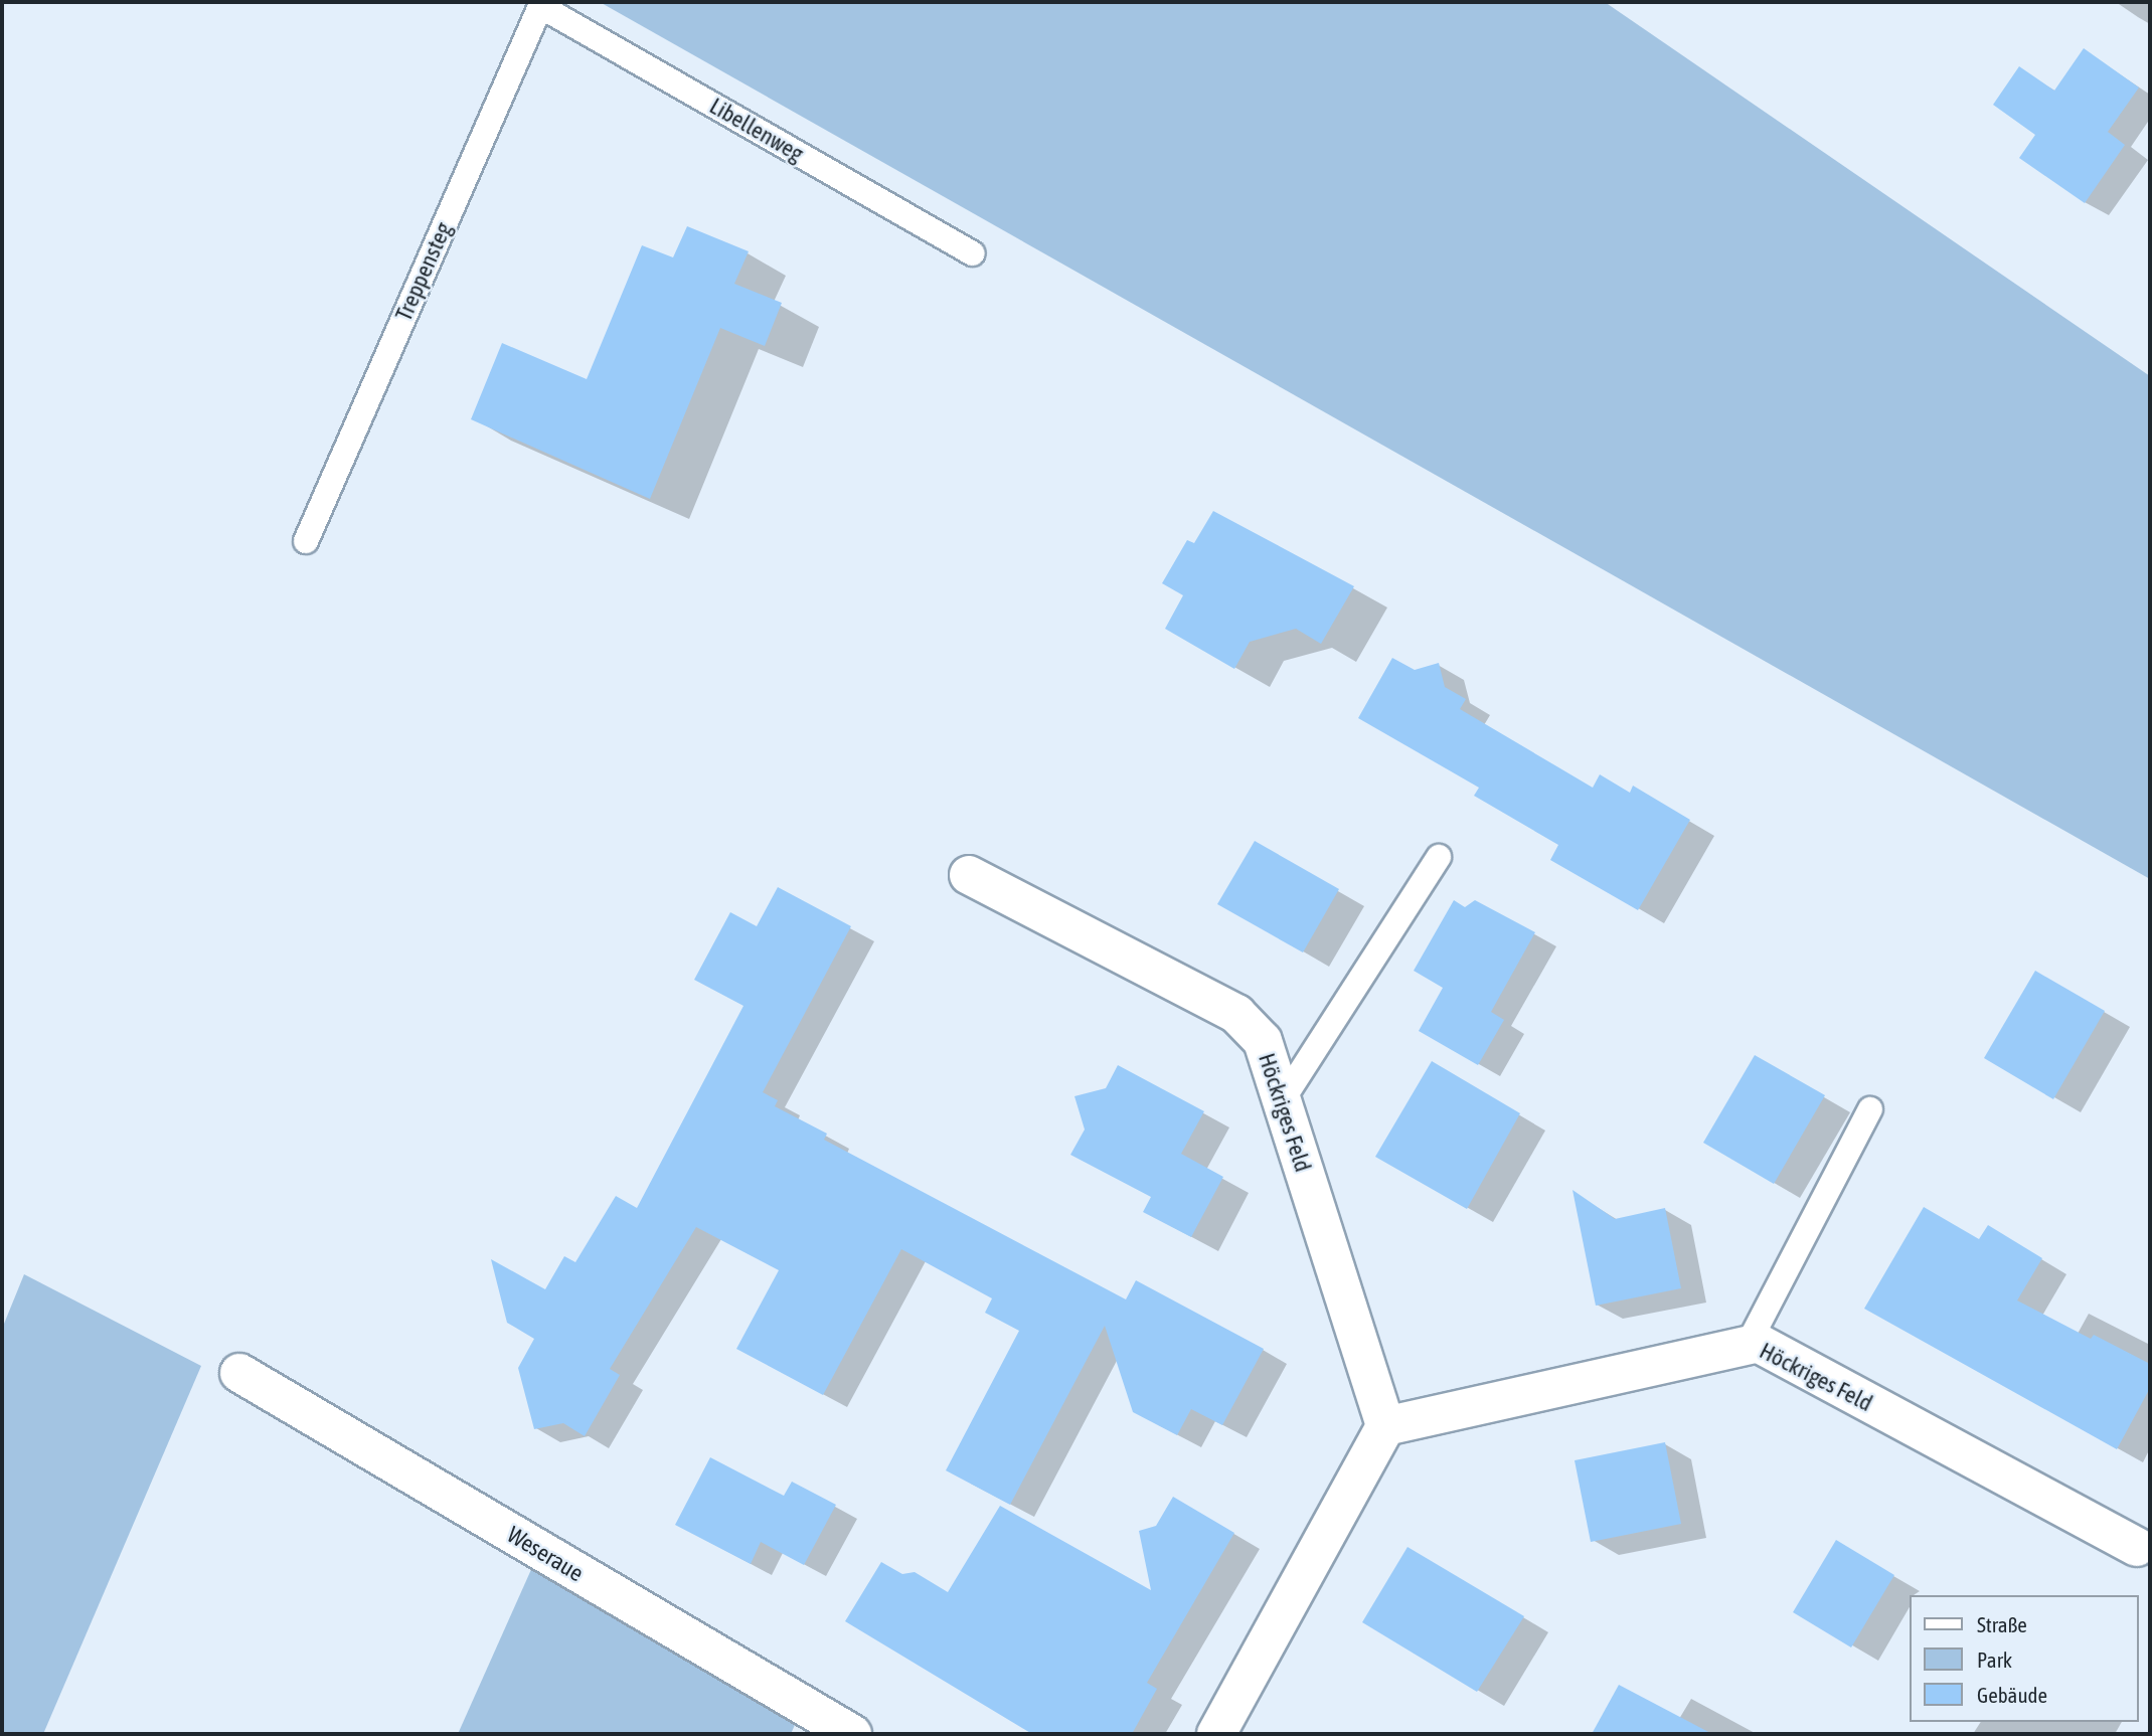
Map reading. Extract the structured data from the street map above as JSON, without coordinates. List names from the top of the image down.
{
  "streets": {
    "street": ["Höckriges Feld", "Weseraue"],
    "lane": ["Libellenweg", "Treppensteg"]
  },
  "crossings": [
    ["Libellenweg", "Treppensteg"]
  ],
  "legend": ["Straße", "Park", "Gebäude"]
}
